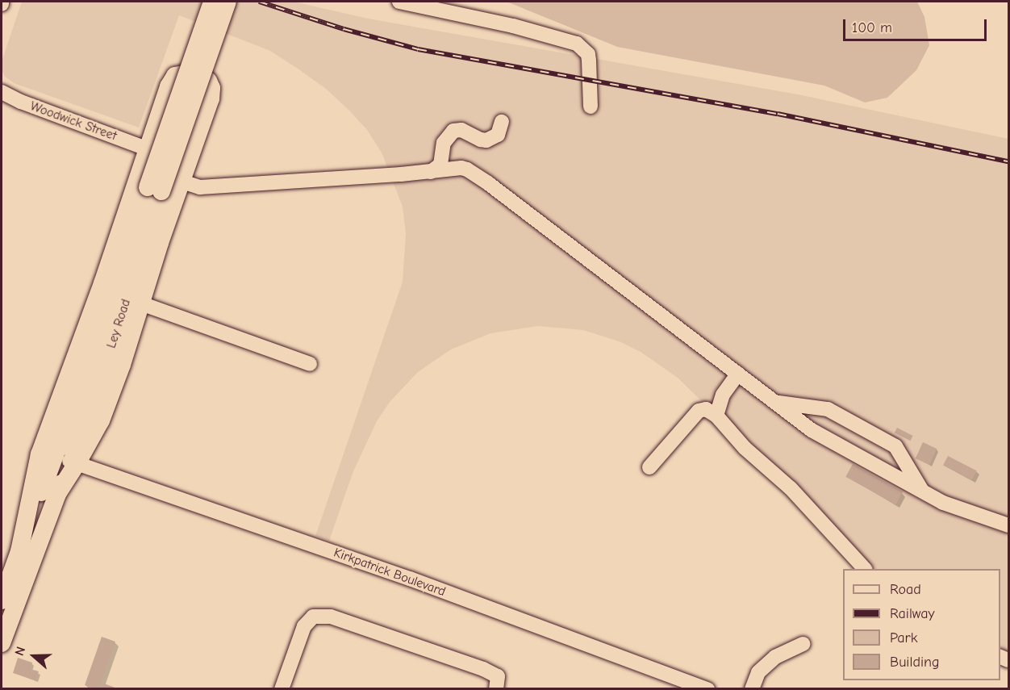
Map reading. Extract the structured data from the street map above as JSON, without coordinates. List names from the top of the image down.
{
  "streets": {
    "main road": ["Ley Road"],
    "street": ["Woodwick Street", "Kirkpatrick Boulevard"]
  },
  "crossings": [
    ["Ley Road", "Kirkpatrick Boulevard"]
  ],
  "legend": [
    "Road",
    "Railway",
    "Park",
    "Building"
  ],
  "scale_bar": "100 m",
  "north": "left"
}
